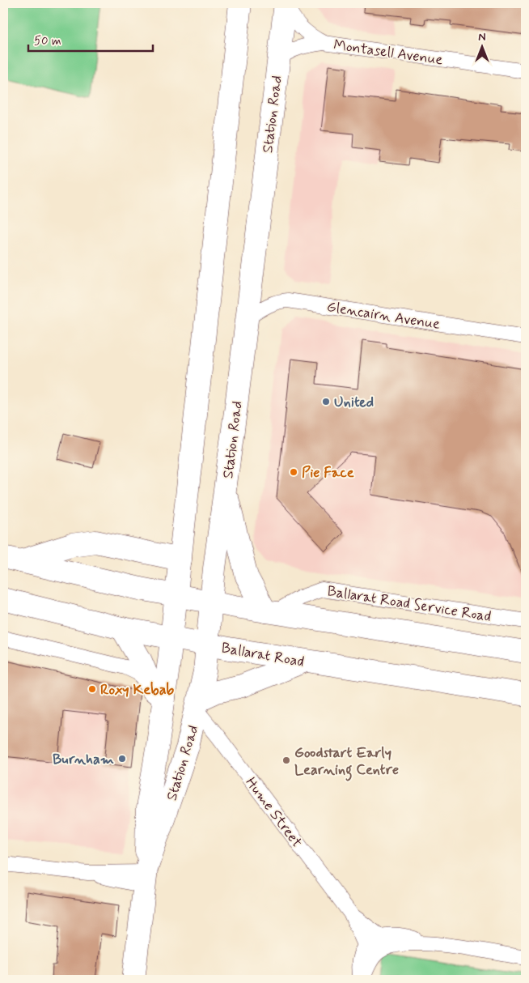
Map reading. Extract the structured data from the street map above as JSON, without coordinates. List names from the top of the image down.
{
  "streets": {
    "main road": ["Station Road", "Ballarat Road"],
    "street": [
      "Montasell Avenue",
      "Glencairn Avenue",
      "Ballarat Road Service Road",
      "Hume Street"
    ]
  },
  "crossings": [
    ["Montasell Avenue", "Station Road"],
    ["Station Road", "Glencairn Avenue"],
    ["Station Road", "Ballarat Road"],
    ["Station Road", "Hume Street"]
  ],
  "places": [
    "United",
    "Pie Face",
    "Roxy Kebab",
    "Burnham",
    "Goodstart Early Learning Centre"
  ],
  "scale_bar": "50 m",
  "north": "top"
}
